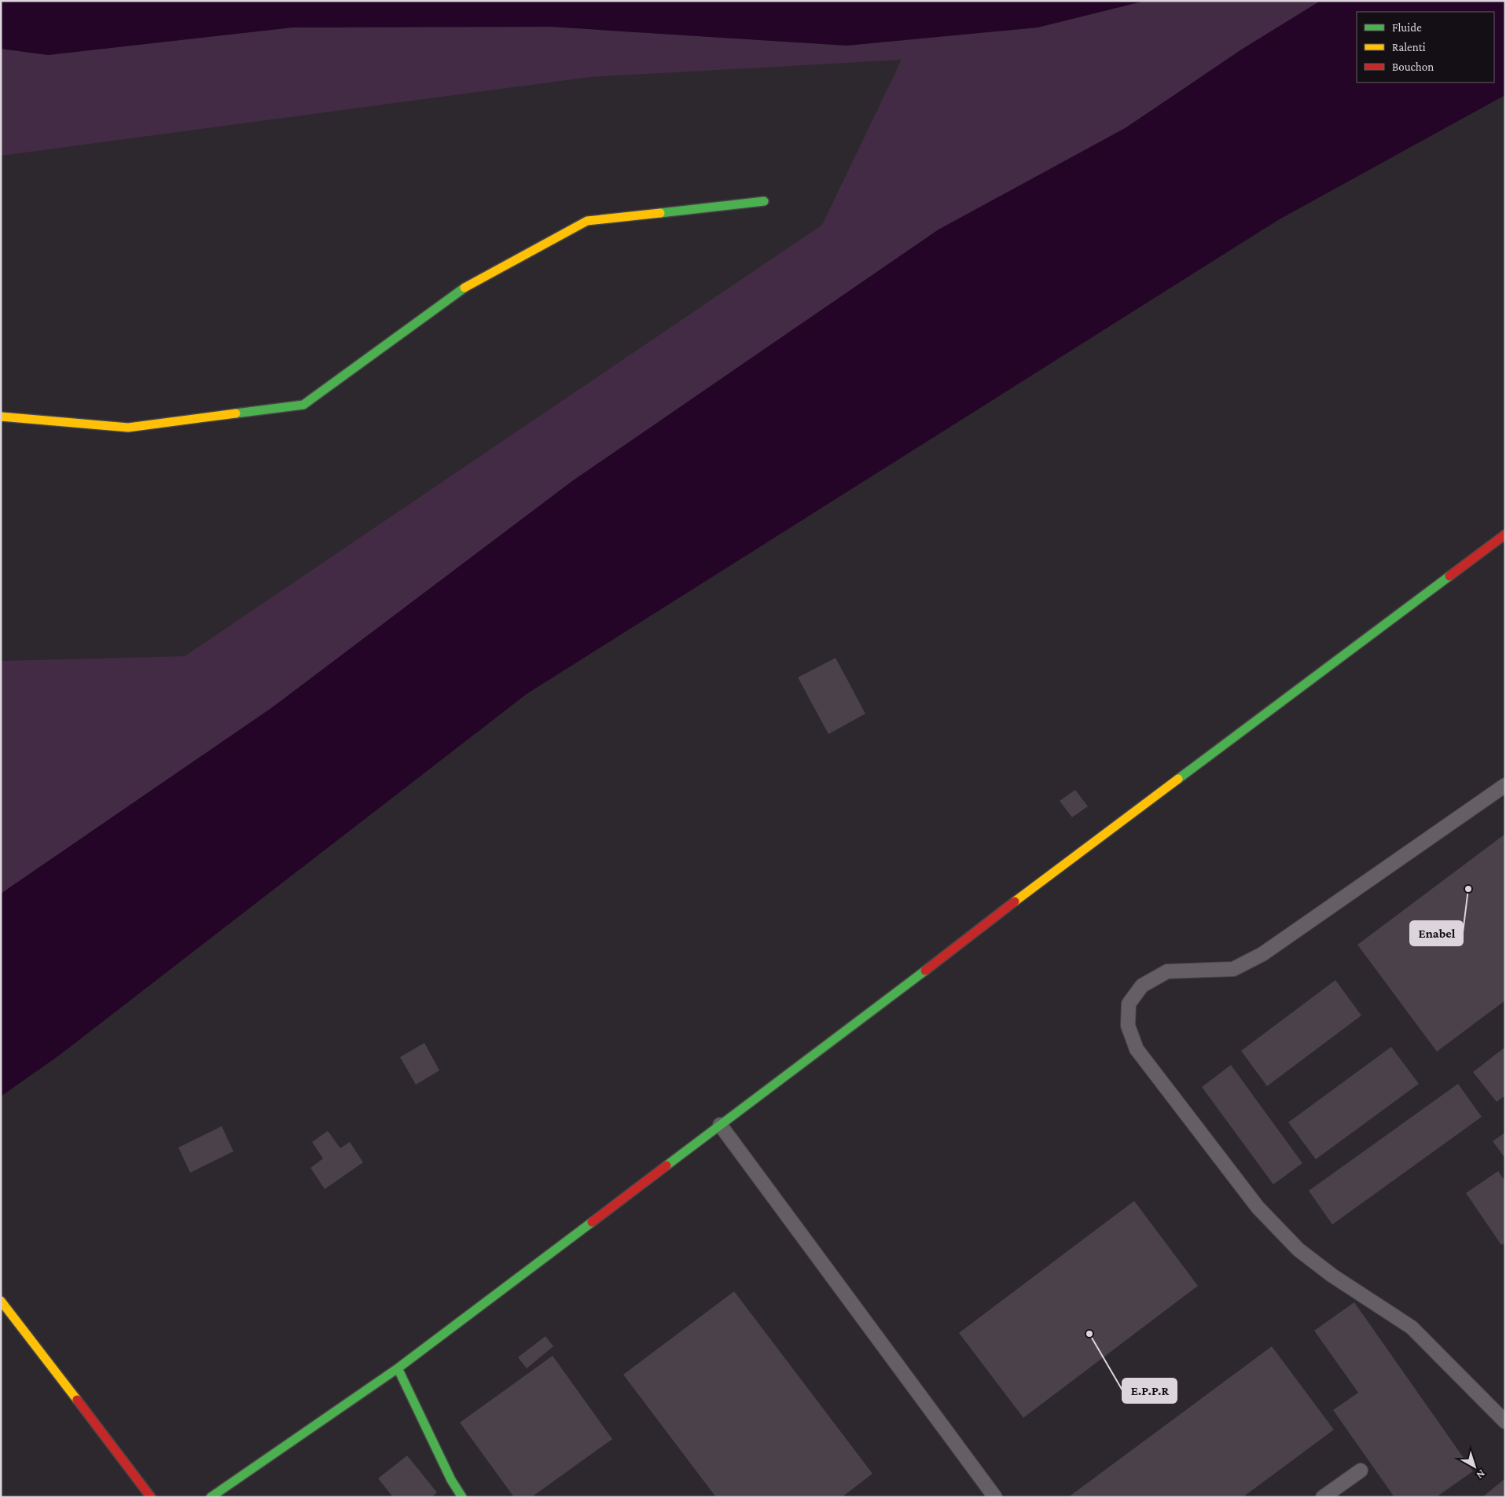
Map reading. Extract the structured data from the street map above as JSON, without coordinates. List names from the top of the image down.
{
  "places": ["Enabel", "E.P.P.R"],
  "legend": ["Fluide", "Ralenti", "Bouchon"],
  "north": "bottom right"
}
